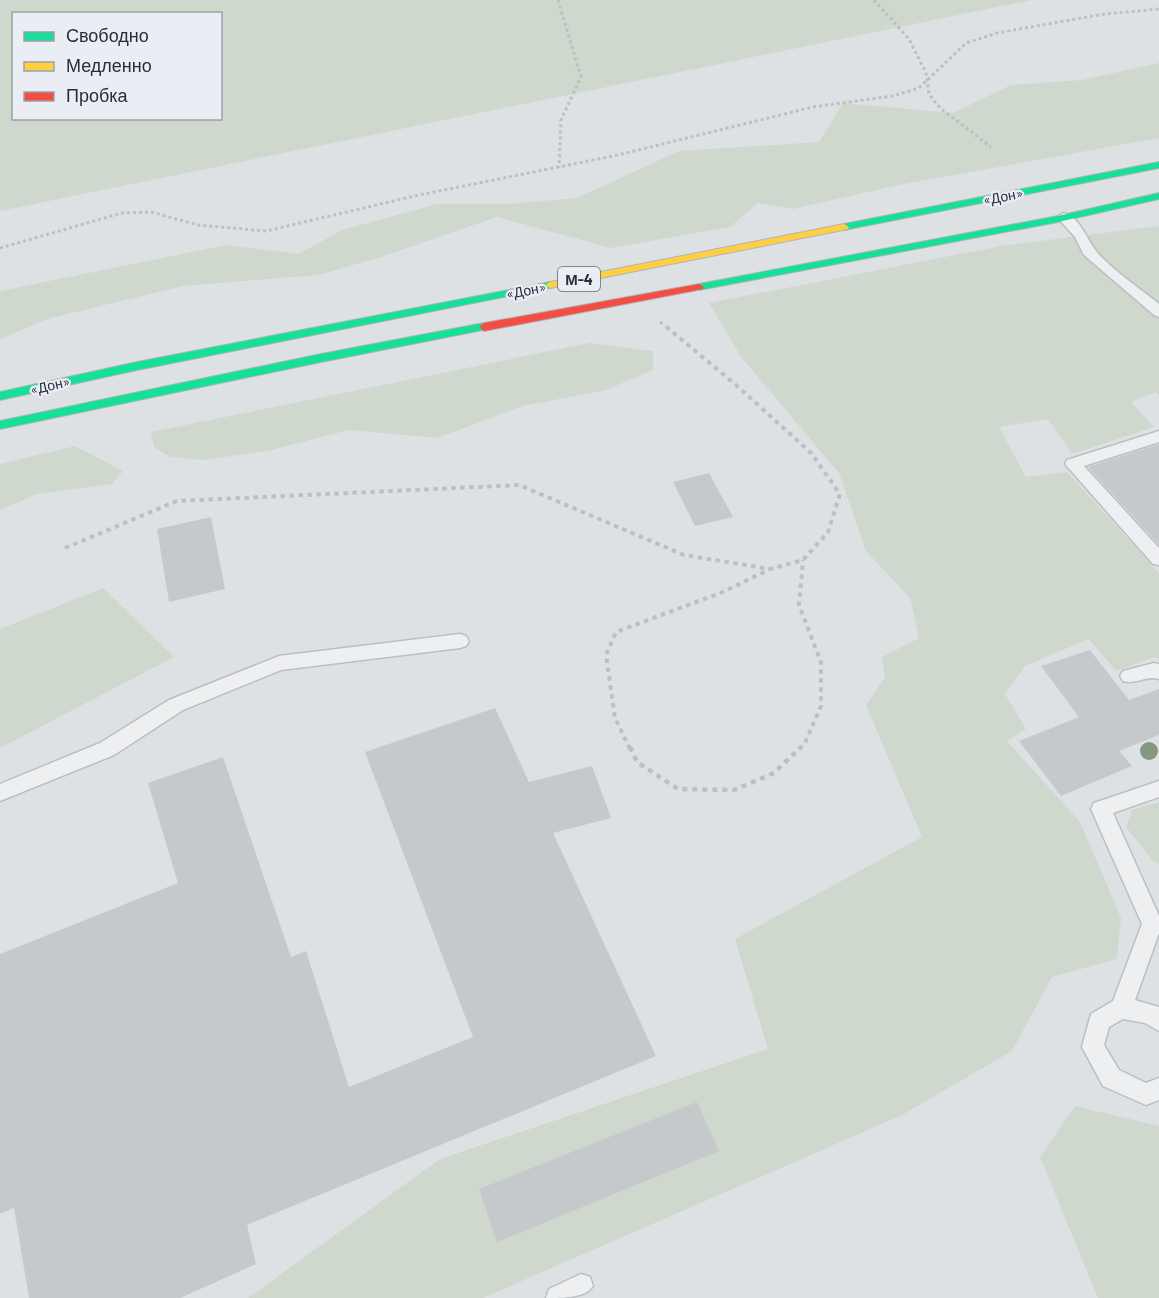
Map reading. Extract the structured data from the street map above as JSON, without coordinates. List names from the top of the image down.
{
  "streets": {
    "highway": ["«Дон»", "М-4"]
  },
  "legend": ["Свободно", "Медленно", "Пробка"]
}
